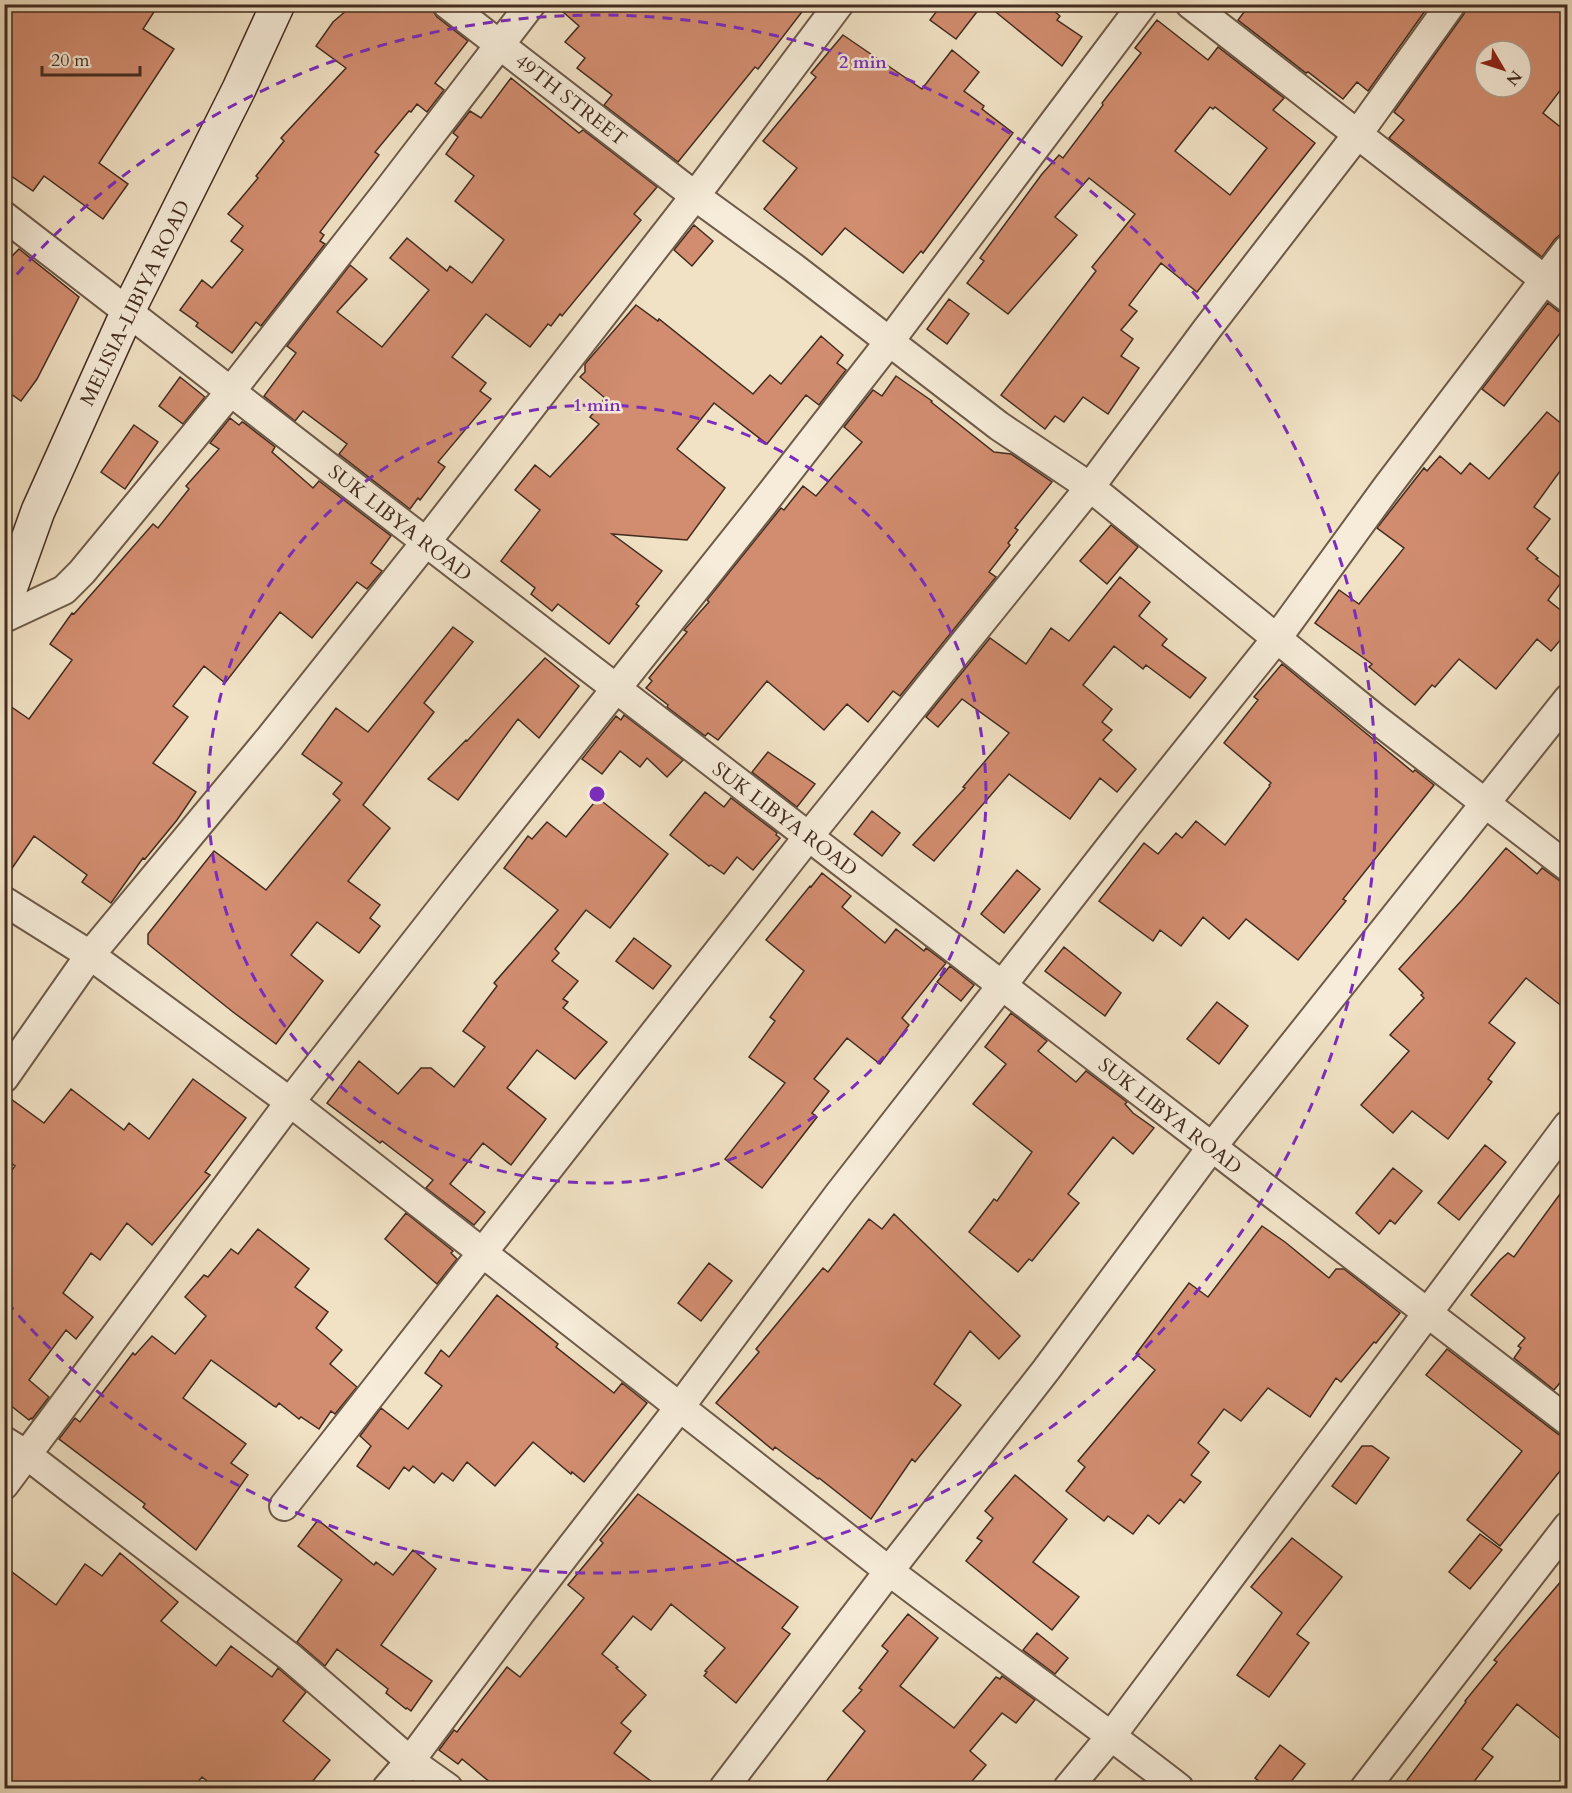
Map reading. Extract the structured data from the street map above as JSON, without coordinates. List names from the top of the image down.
{
  "streets": {
    "main road": ["MELISIA-LIBIYA ROAD"],
    "street": ["49TH STREET", "SUK LIBYA ROAD"]
  },
  "crossings": [
    ["MELISIA-LIBIYA ROAD", "SUK LIBYA ROAD"]
  ],
  "scale_bar": "20 m",
  "north": "bottom right",
  "rings": ["2 min", "1 min"]
}
